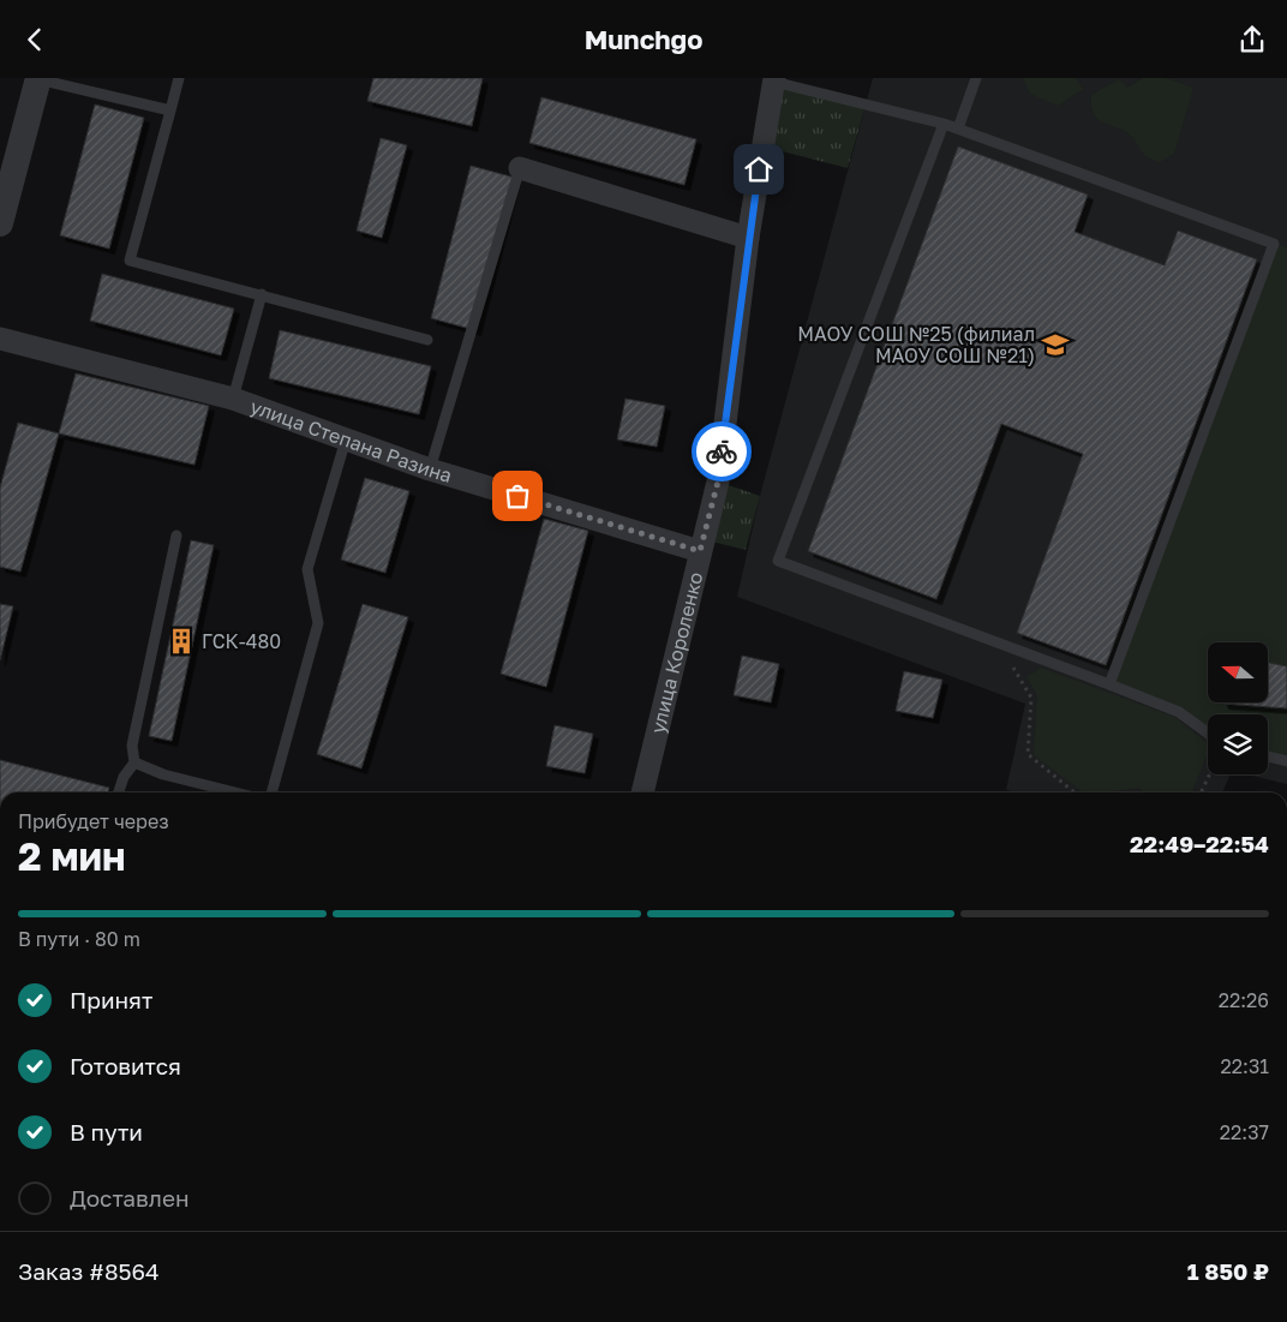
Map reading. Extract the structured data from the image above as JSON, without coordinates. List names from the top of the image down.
{
  "streets": {
    "street": ["улица Степана Разина", "улица Короленко"]
  },
  "crossings": [
    ["улица Степана Разина", "улица Короленко"]
  ],
  "places": {
    "school or university": ["МАОУ СОШ №25 (филиал МАОУ СОШ №21)"],
    "building": ["ГСК-480"]
  },
  "north": "left",
  "page": {
    "header": "Munchgo",
    "heading": ["2 мин", "Прибудет через", "22:49–22:54"],
    "panel": ["Заказ #8564", "1 850 ₽"],
    "bar": "В пути · 80 m",
    "list": [
      ["Принят", "22:26"],
      ["Готовится", "22:31"],
      ["В пути", "22:37"],
      "Доставлен"
    ]
  }
}
